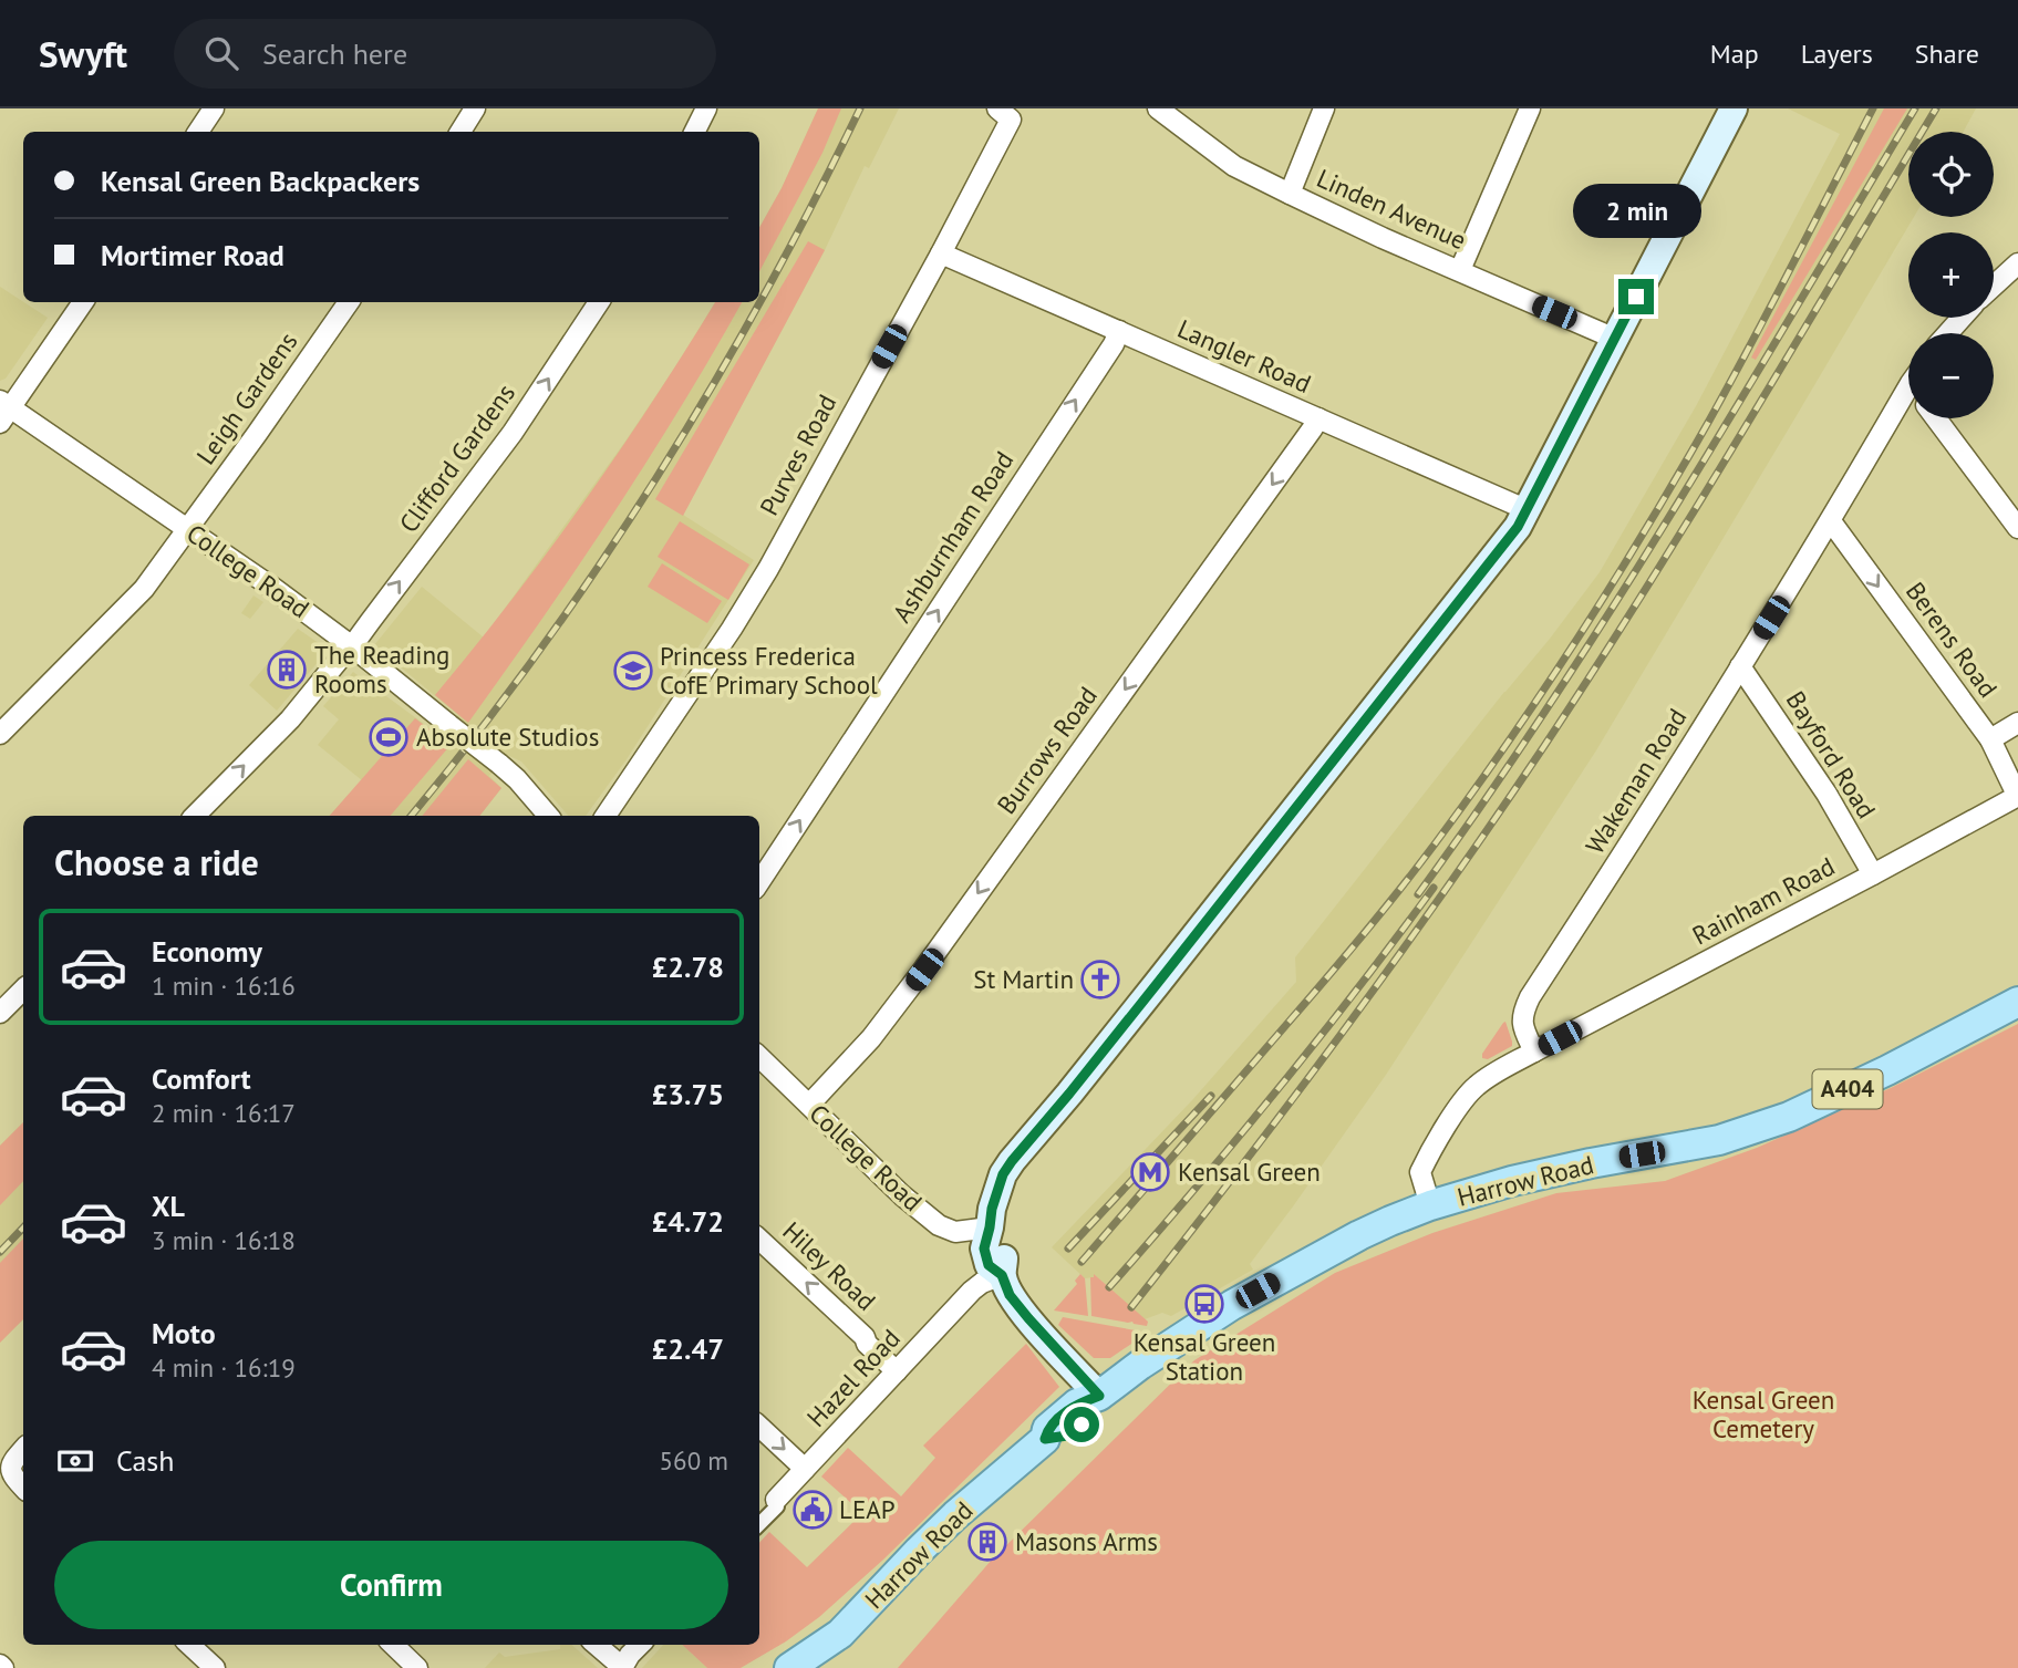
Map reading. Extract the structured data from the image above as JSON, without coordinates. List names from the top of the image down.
{
  "streets": {
    "main road": ["A404", "Harrow Road"],
    "street": [
      "Linden Avenue",
      "Langler Road",
      "Leigh Gardens",
      "Purves Road",
      "Clifford Gardens",
      "Ashburnham Road",
      "College Road",
      "Berens Road",
      "Burrows Road",
      "Bayford Road",
      "Wakeman Road",
      "Rainham Road",
      "Hiley Road",
      "Hazel Road"
    ]
  },
  "crossings": [
    ["Langler Road", "Purves Road"],
    ["Langler Road", "Ashburnham Road"],
    ["Langler Road", "Burrows Road"],
    ["Leigh Gardens", "College Road"],
    ["Clifford Gardens", "College Road"],
    ["College Road", "Burrows Road"],
    ["Berens Road", "Wakeman Road"],
    ["Berens Road", "Rainham Road"],
    ["Bayford Road", "Wakeman Road"],
    ["Bayford Road", "Rainham Road"],
    ["Wakeman Road", "Rainham Road"],
    ["Hiley Road", "Hazel Road"]
  ],
  "one_way": ["Clifford Gardens", "Ashburnham Road", "Burrows Road"],
  "parks": ["Kensal Green Cemetery"],
  "places": {
    "building": ["The Reading Rooms", "Masons Arms"],
    "school or university": ["Princess Frederica CofE Primary School"],
    "sports": ["Absolute Studios"],
    "church": ["St Martin"],
    "metro station": ["Kensal Green"],
    "bus stop": ["Kensal Green Station"],
    "public building": ["LEAP"]
  },
  "page": {
    "header": "Swyft",
    "search": "Search here",
    "nav": ["Map", "Layers", "Share"],
    "map_buttons": ["+", "−"],
    "banner": ["Kensal Green Backpackers", "Mortimer Road"],
    "bubble": "2 min",
    "heading": "Choose a ride",
    "list": [
      {
        "name": "Economy",
        "note": "1 min · 16:16",
        "value": "£2.78"
      },
      {
        "name": "Comfort",
        "note": "2 min · 16:17",
        "value": "£3.75"
      },
      {
        "name": "XL",
        "note": "3 min · 16:18",
        "value": "£4.72"
      },
      {
        "name": "Moto",
        "note": "4 min · 16:19",
        "value": "£2.47"
      }
    ],
    "pay": ["Cash", "560 m"],
    "buttons": "Confirm"
  }
}
